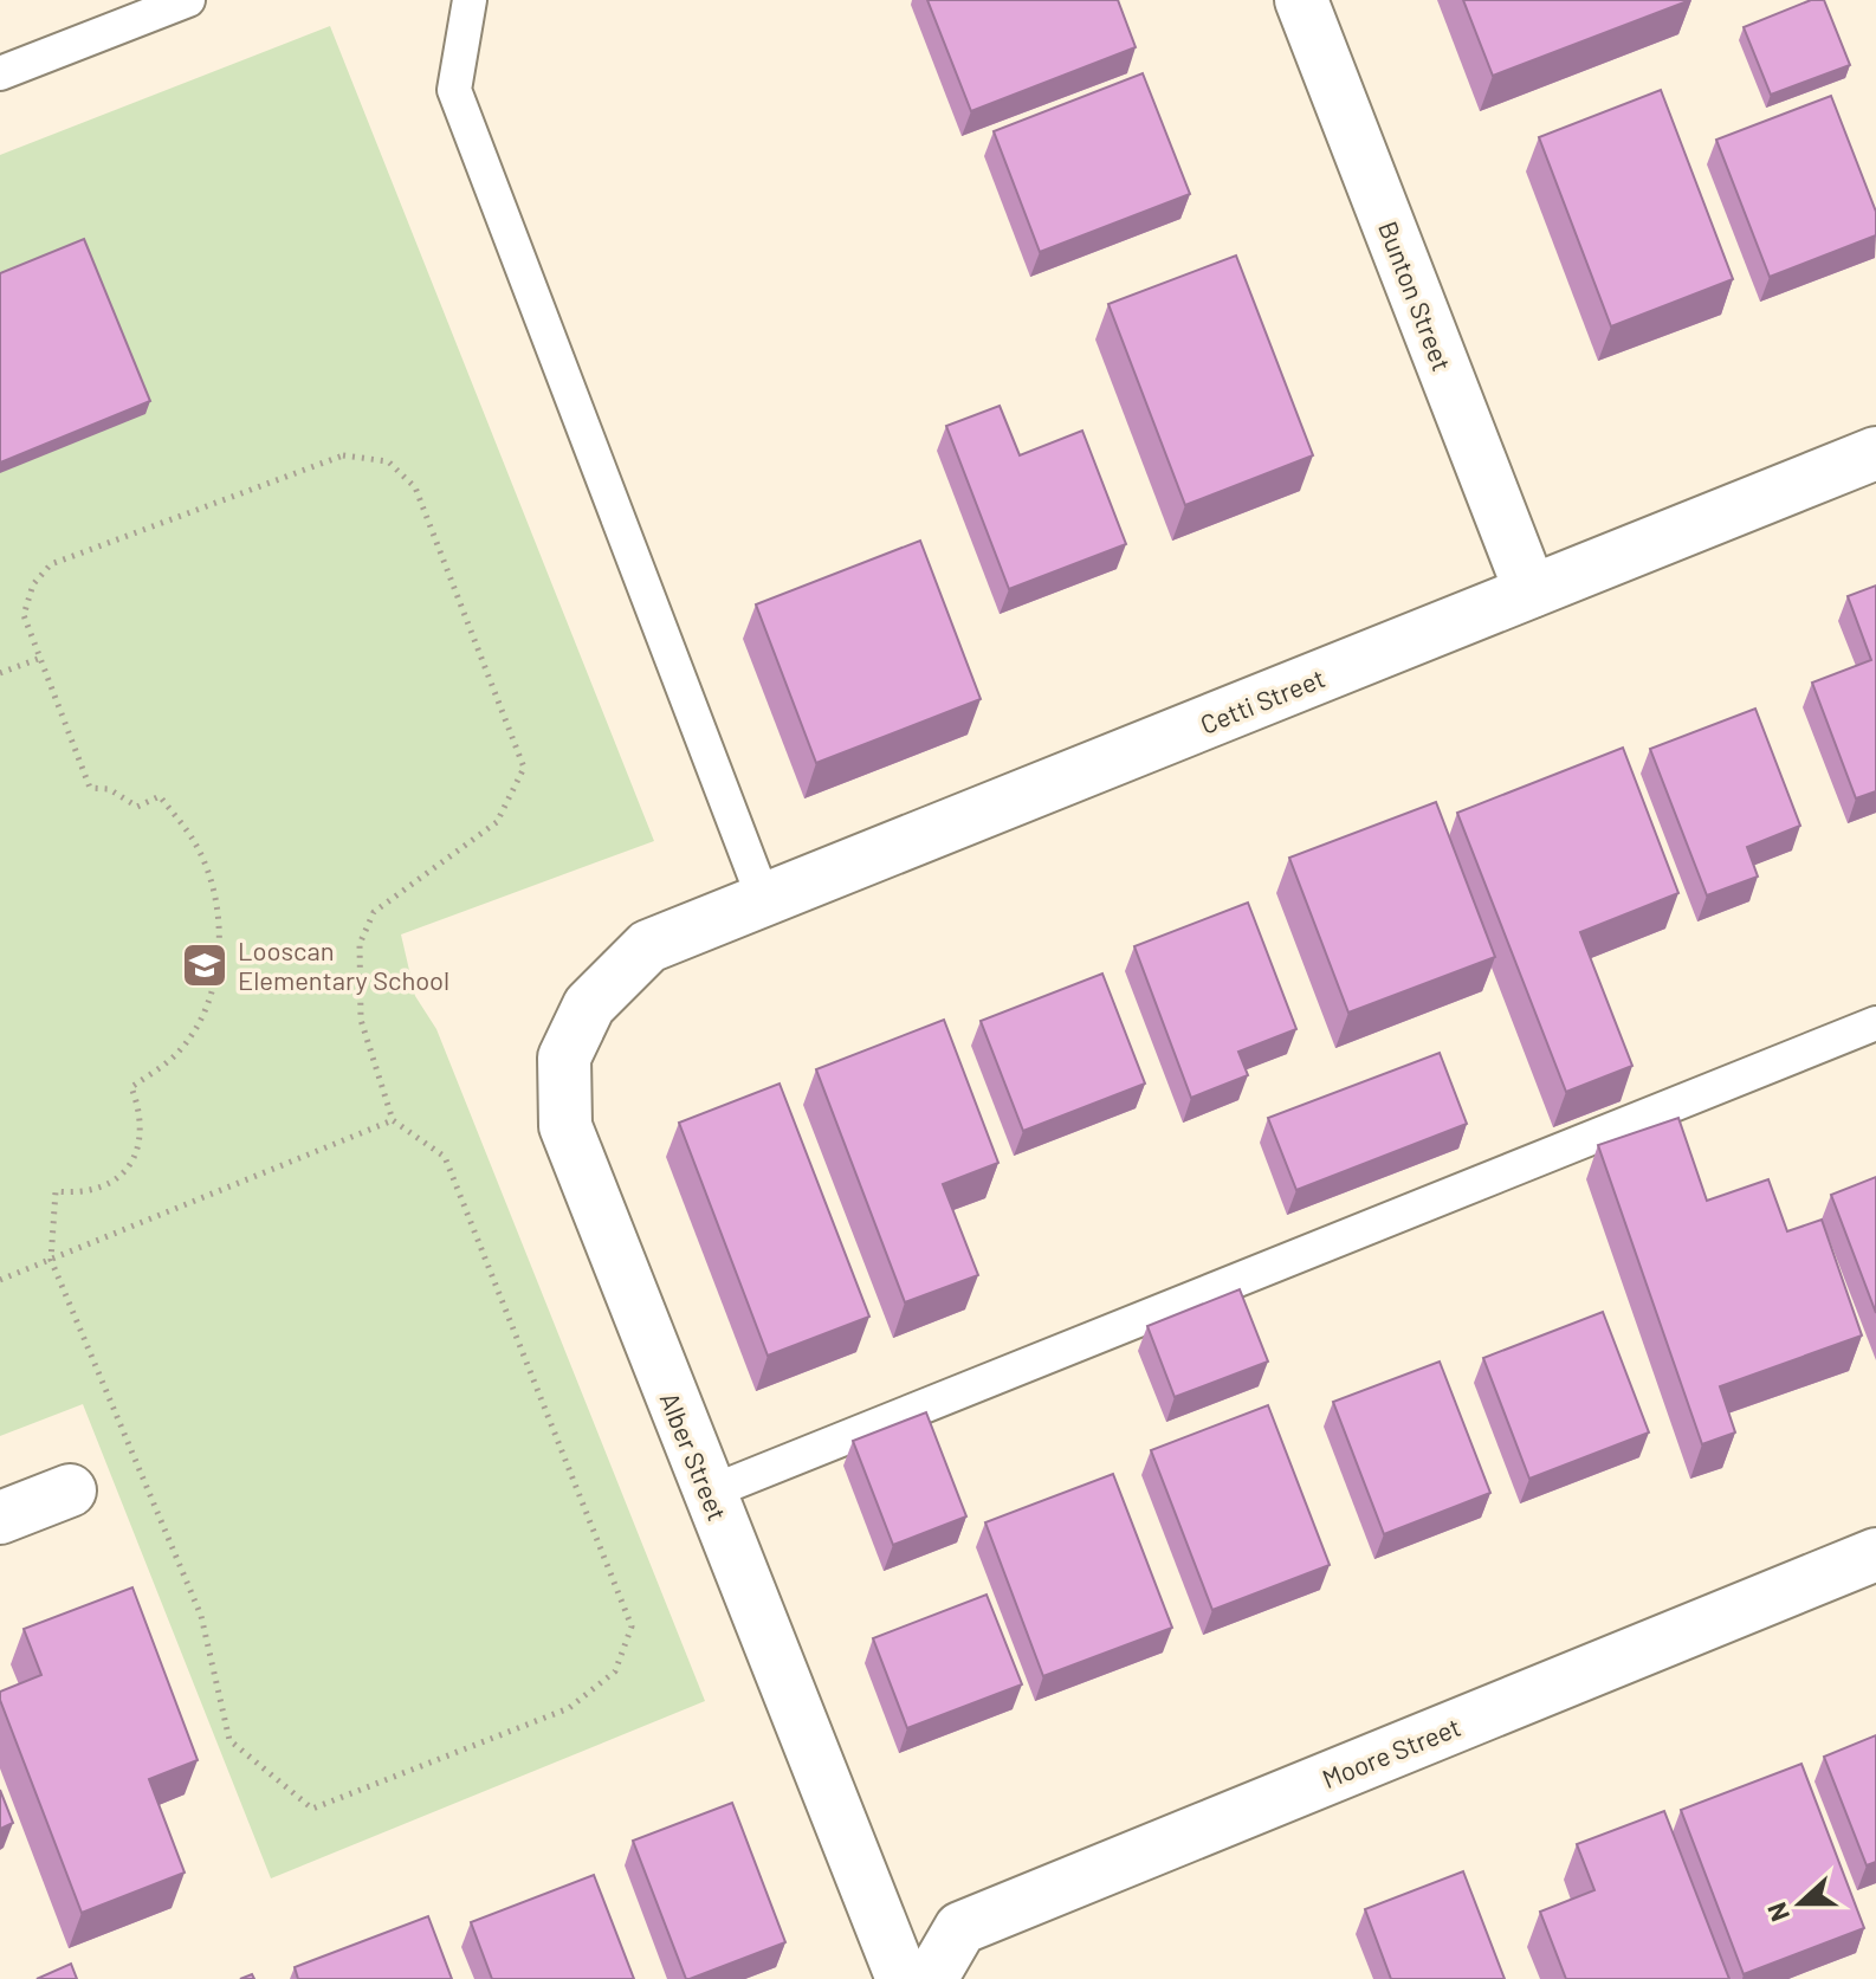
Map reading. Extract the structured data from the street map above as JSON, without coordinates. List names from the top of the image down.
{
  "streets": {
    "street": [
      "Bunton Street",
      "Cetti Street",
      "Alber Street",
      "Moore Street"
    ]
  },
  "crossings": [
    ["Bunton Street", "Cetti Street"],
    ["Cetti Street", "Alber Street"]
  ],
  "places": {
    "school or university": ["Looscan Elementary School"]
  },
  "north": "left"
}
